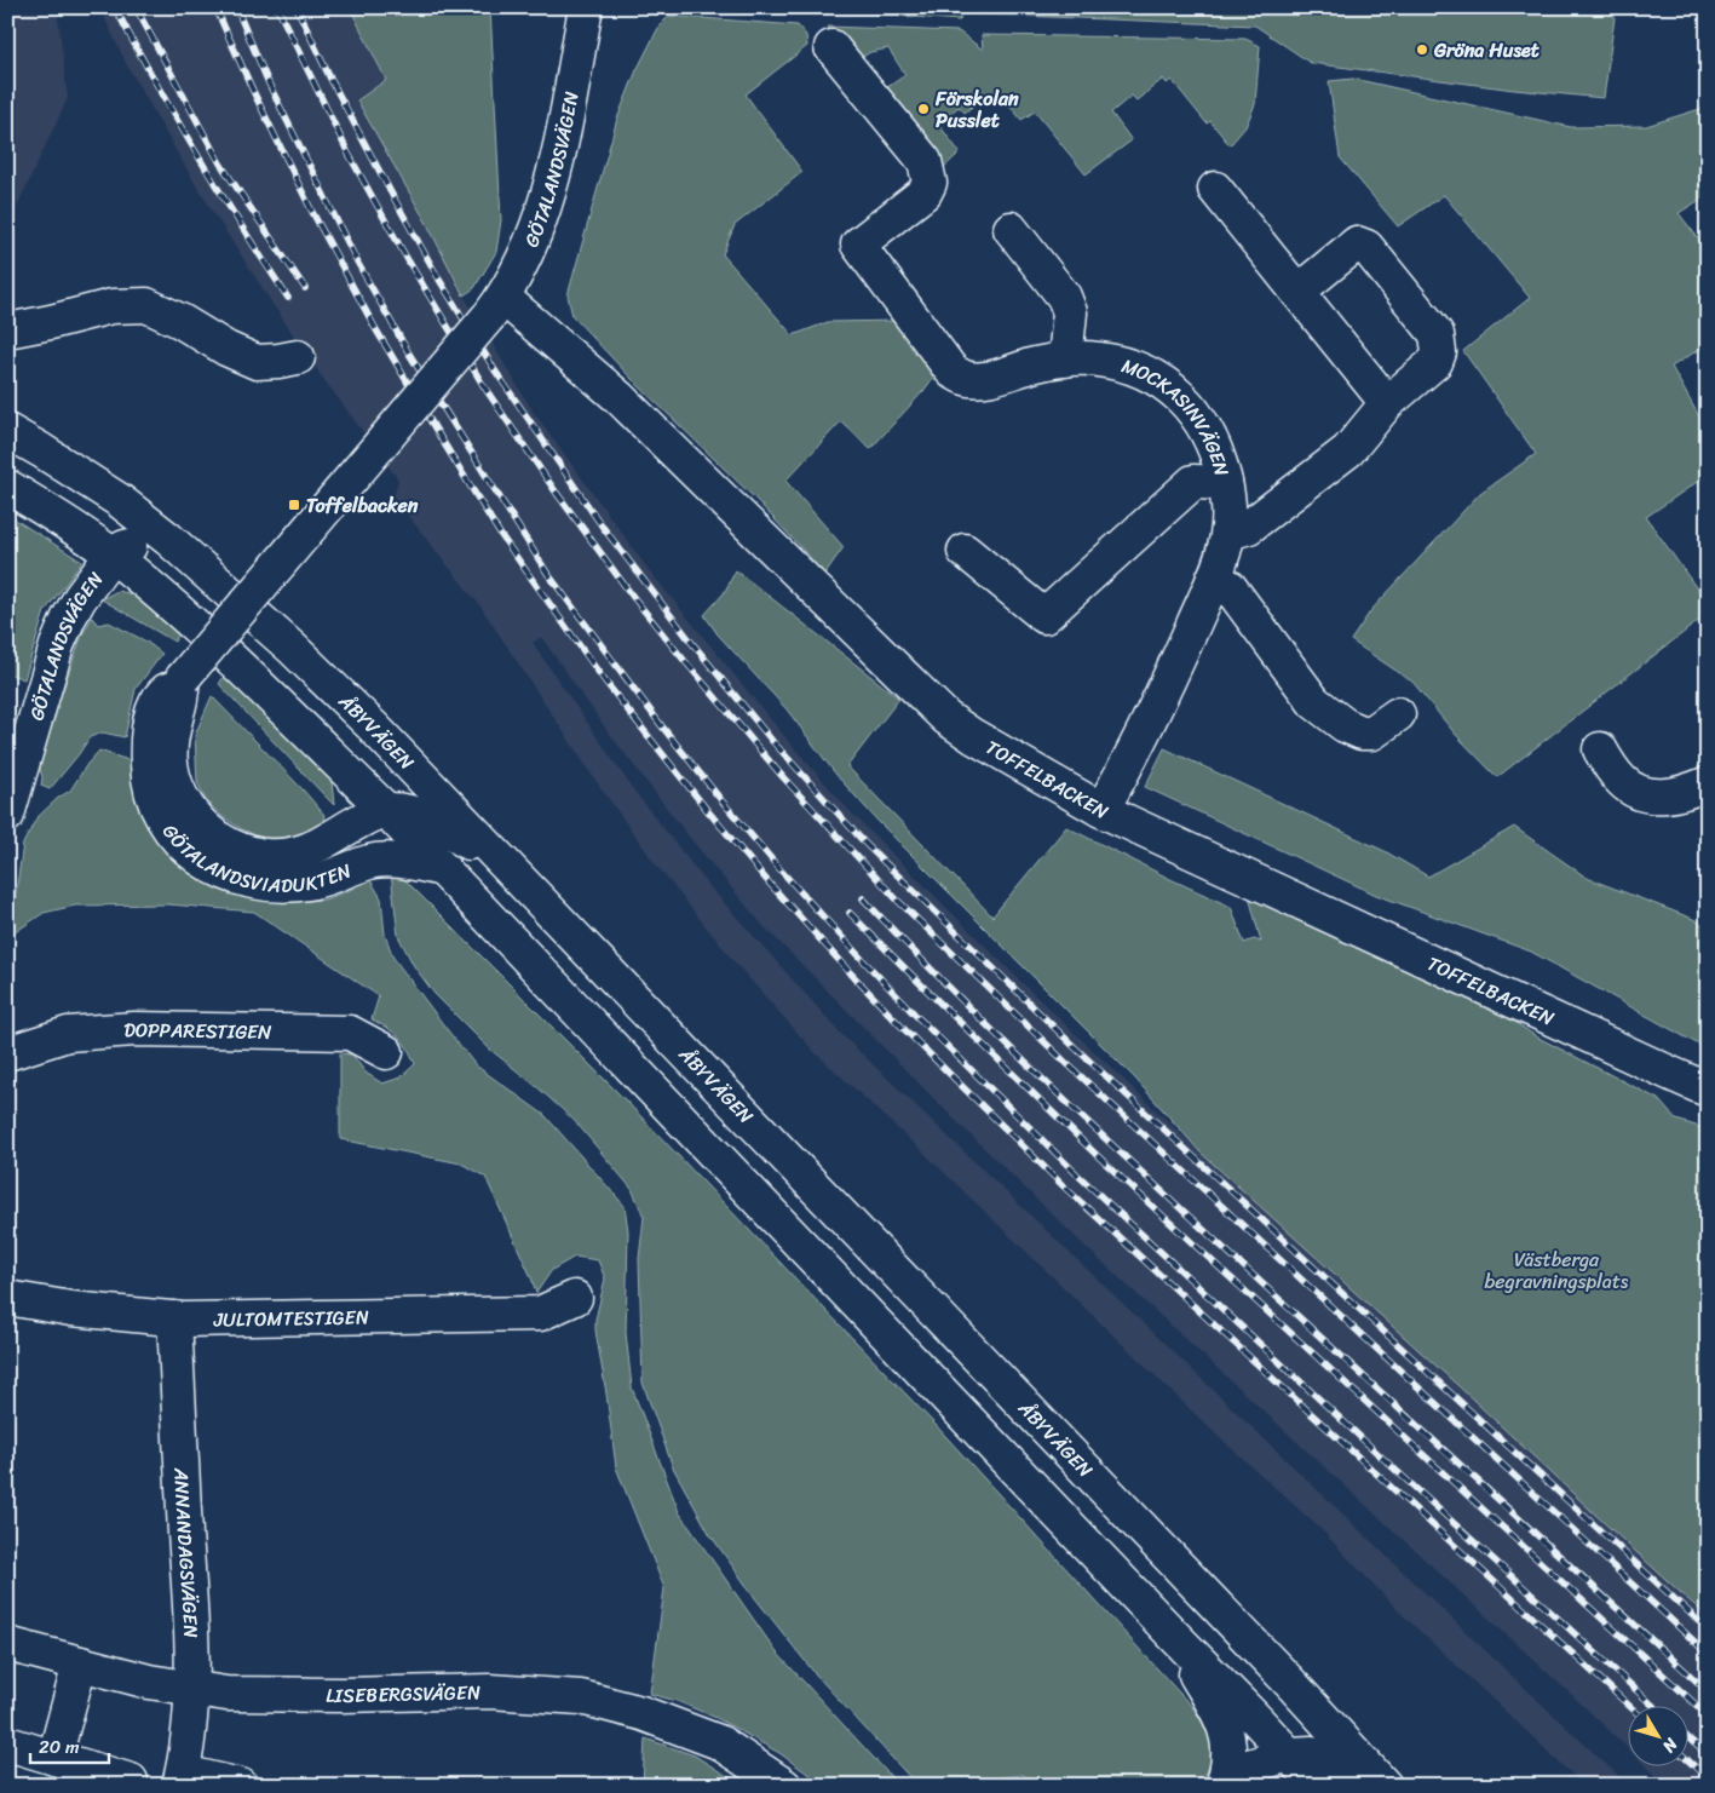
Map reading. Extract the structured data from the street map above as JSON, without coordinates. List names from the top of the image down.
{
  "streets": {
    "street": [
      "GÖTALANDSVÄGEN",
      "MOCKASINVÄGEN",
      "ÅBYVÄGEN",
      "TOFFELBACKEN",
      "GÖTALANDSVIADUKTEN",
      "DOPPARESTIGEN",
      "JULTOMTESTIGEN",
      "ANNANDAGSVÄGEN",
      "LISEBERGSVÄGEN"
    ]
  },
  "crossings": [
    ["GÖTALANDSVÄGEN", "TOFFELBACKEN"],
    ["GÖTALANDSVÄGEN", "GÖTALANDSVIADUKTEN"],
    ["MOCKASINVÄGEN", "TOFFELBACKEN"],
    ["TOFFELBACKEN", "GÖTALANDSVIADUKTEN"],
    ["JULTOMTESTIGEN", "ANNANDAGSVÄGEN"],
    ["ANNANDAGSVÄGEN", "LISEBERGSVÄGEN"]
  ],
  "parks": ["Västberga begravningsplats"],
  "places": {
    "other": ["Gröna Huset", "Förskolan Pusslet"],
    "transit": ["Toffelbacken"]
  },
  "scale_bar": "20 m",
  "north": "bottom right"
}
